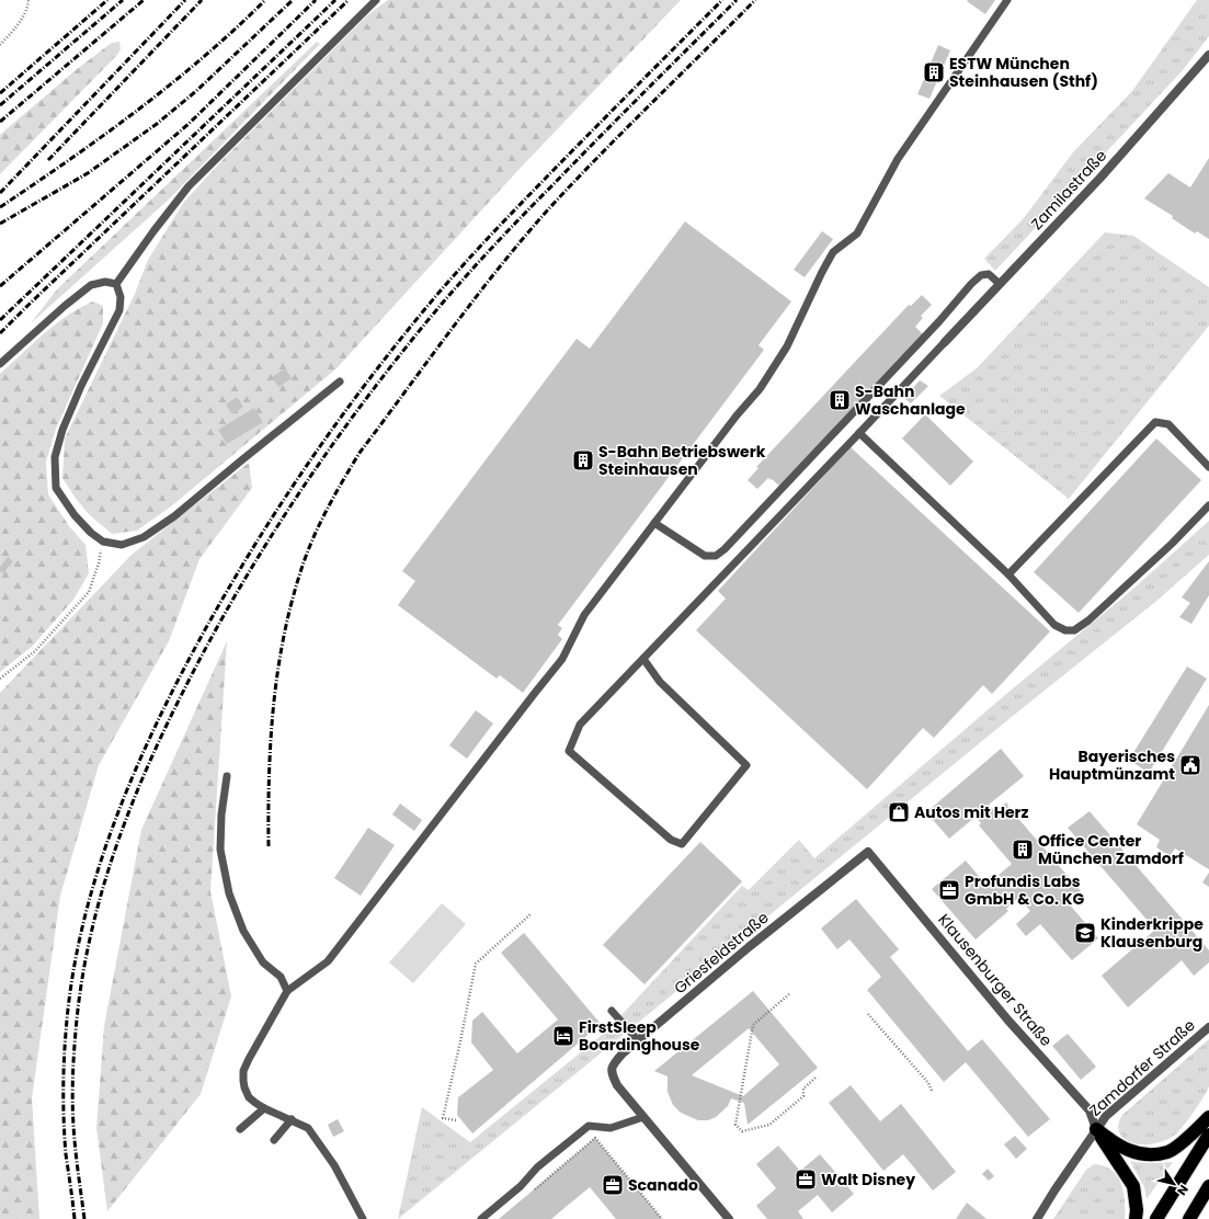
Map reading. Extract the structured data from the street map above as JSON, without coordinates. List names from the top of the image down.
{
  "streets": {
    "street": [
      "Zamilastraße",
      "Griesfeldstraße",
      "Klausenburger Straße",
      "Zamdorfer Straße"
    ]
  },
  "crossings": [
    ["Griesfeldstraße", "Klausenburger Straße"],
    ["Klausenburger Straße", "Zamdorfer Straße"]
  ],
  "places": {
    "building": [
      "ESTW München Steinhausen (Sthf)",
      "S-Bahn Waschanlage",
      "S-Bahn Betriebswerk Steinhausen",
      "Office Center München Zamdorf"
    ],
    "public building": ["Bayerisches Hauptmünzamt"],
    "shop": ["Autos mit Herz"],
    "office": ["Profundis Labs GmbH & Co. KG", "Walt Disney", "Scanado"],
    "school or university": ["Kinderkrippe Klausenburg"],
    "hotel": ["FirstSleep Boardinghouse"]
  },
  "north": "bottom right"
}
